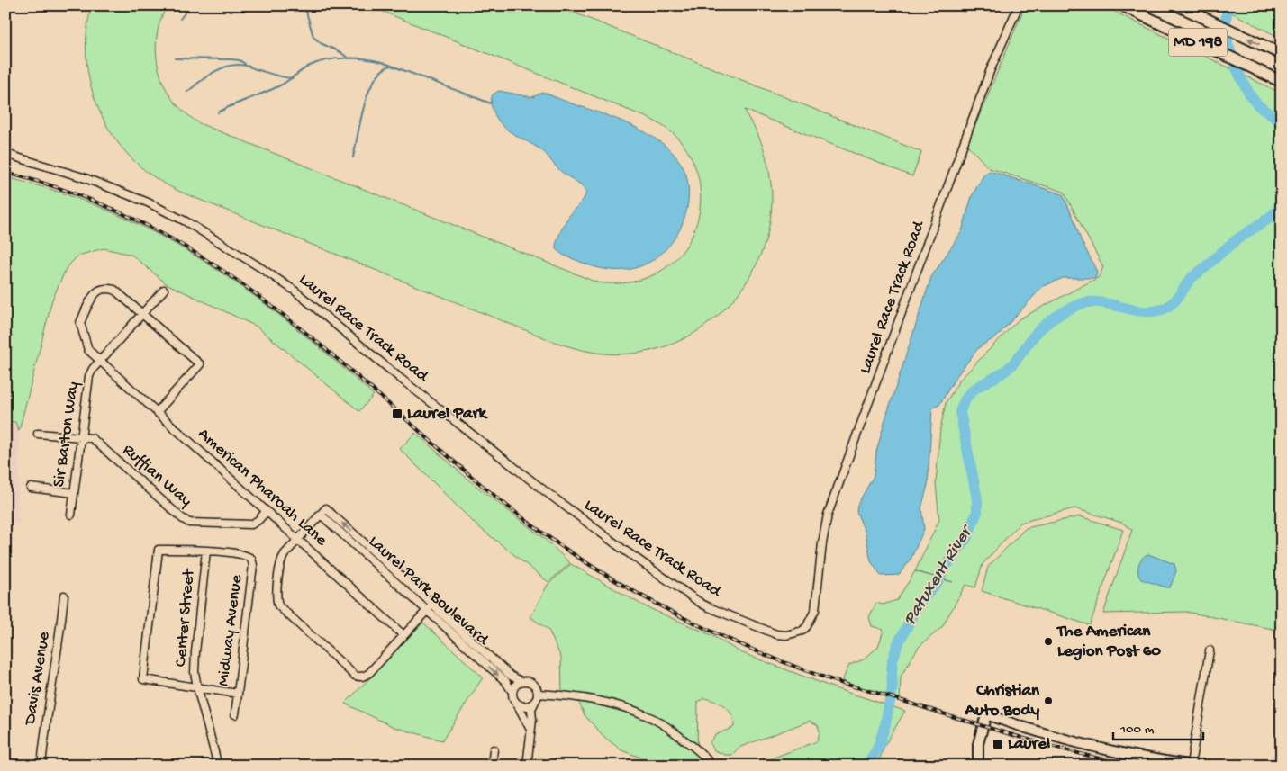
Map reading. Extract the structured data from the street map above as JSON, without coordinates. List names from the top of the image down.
{
  "streets": {
    "main road": ["MD 198"],
    "street": [
      "Laurel Race Track Road",
      "Sir Barton Way",
      "Ruffian Way",
      "American Pharoah Lane",
      "Laurel Park Boulevard",
      "Center Street",
      "Midway Avenue",
      "Davis Avenue"
    ]
  },
  "crossings": [
    ["Sir Barton Way", "Ruffian Way"],
    ["Sir Barton Way", "American Pharoah Lane"],
    ["Ruffian Way", "American Pharoah Lane"],
    ["Center Street", "Midway Avenue"]
  ],
  "water": ["Patuxent River"],
  "places": {
    "transit": ["Laurel Park", "Laurel"],
    "other": ["The American Legion Post 60", "Christian Auto Body"]
  },
  "scale_bar": "100 m"
}
